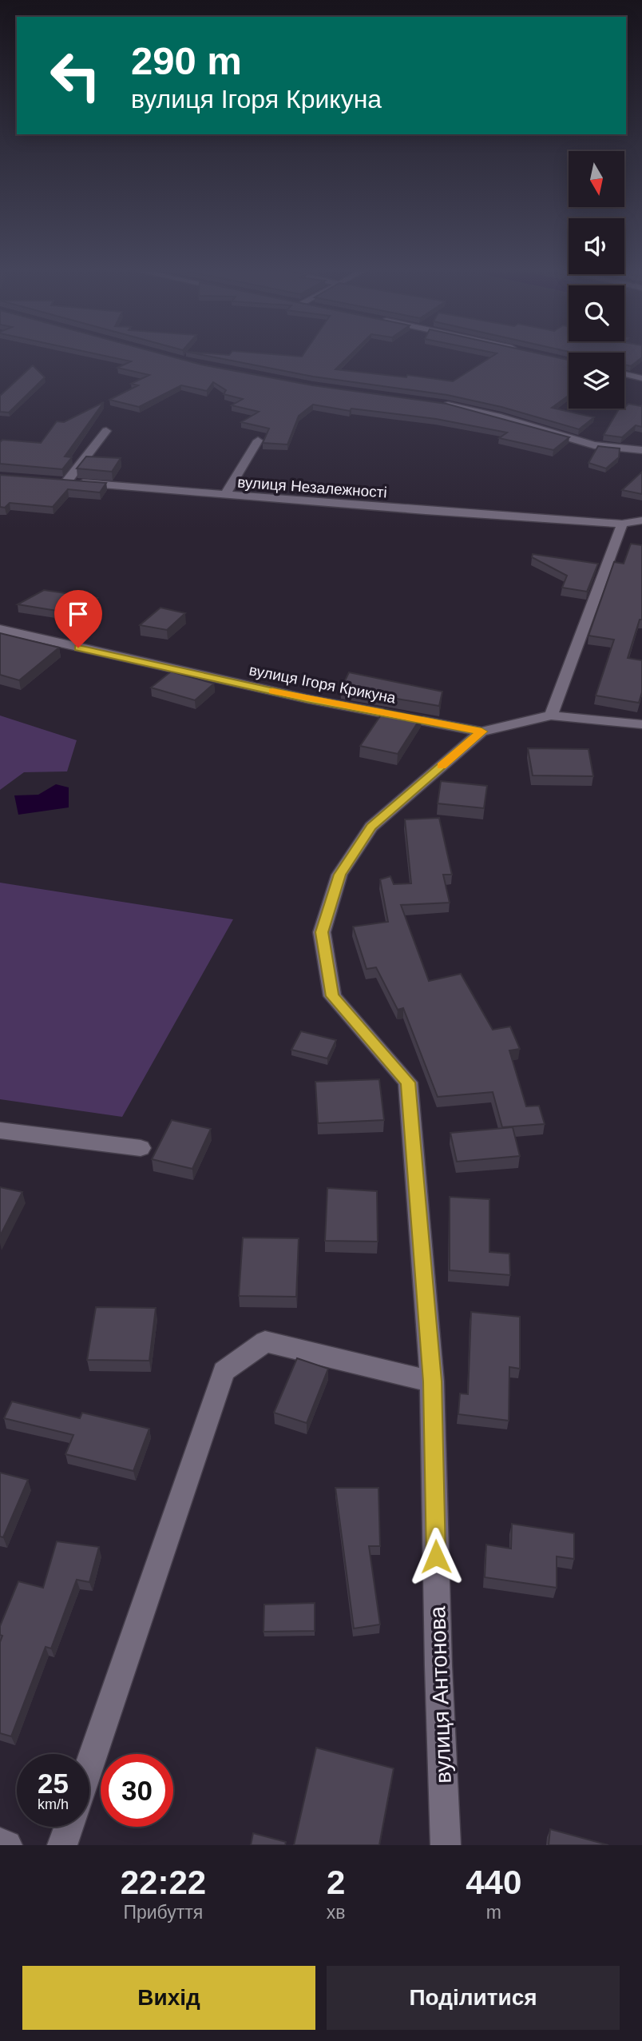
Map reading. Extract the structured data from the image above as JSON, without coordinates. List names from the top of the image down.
{
  "streets": {
    "street": ["вулиця Незалежності", "вулиця Ігоря Крикуна", "вулиця Антонова"]
  },
  "crossings": [
    ["вулиця Ігоря Крикуна", "вулиця Антонова"]
  ],
  "north": "bottom",
  "page": {
    "turn": ["290 m", "вулиця Ігоря Крикуна"],
    "speed": "25 km/h",
    "limit": "30",
    "eta": [
      "22:22",
      "Прибуття",
      "2",
      "хв",
      "440",
      "m"
    ],
    "buttons": ["Вихід", "Поділитися"]
  }
}
